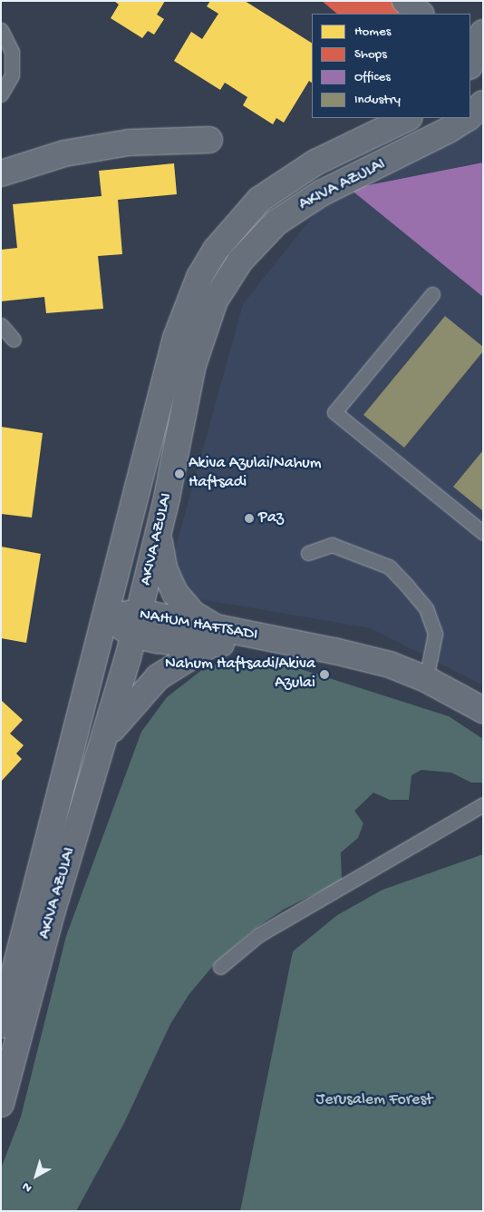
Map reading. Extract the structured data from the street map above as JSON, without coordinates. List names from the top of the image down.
{
  "streets": {
    "street": ["AKIVA AZULAI", "NAHUM HAFTSADI"]
  },
  "crossings": [
    ["AKIVA AZULAI", "NAHUM HAFTSADI"]
  ],
  "parks": ["Jerusalem Forest"],
  "places": ["Akiva Azulai/Nahum Haftsadi", "Paz", "Nahum Haftsadi/Akiva Azulai"],
  "legend": [
    "Homes",
    "Shops",
    "Offices",
    "Industry"
  ],
  "north": "bottom left"
}
